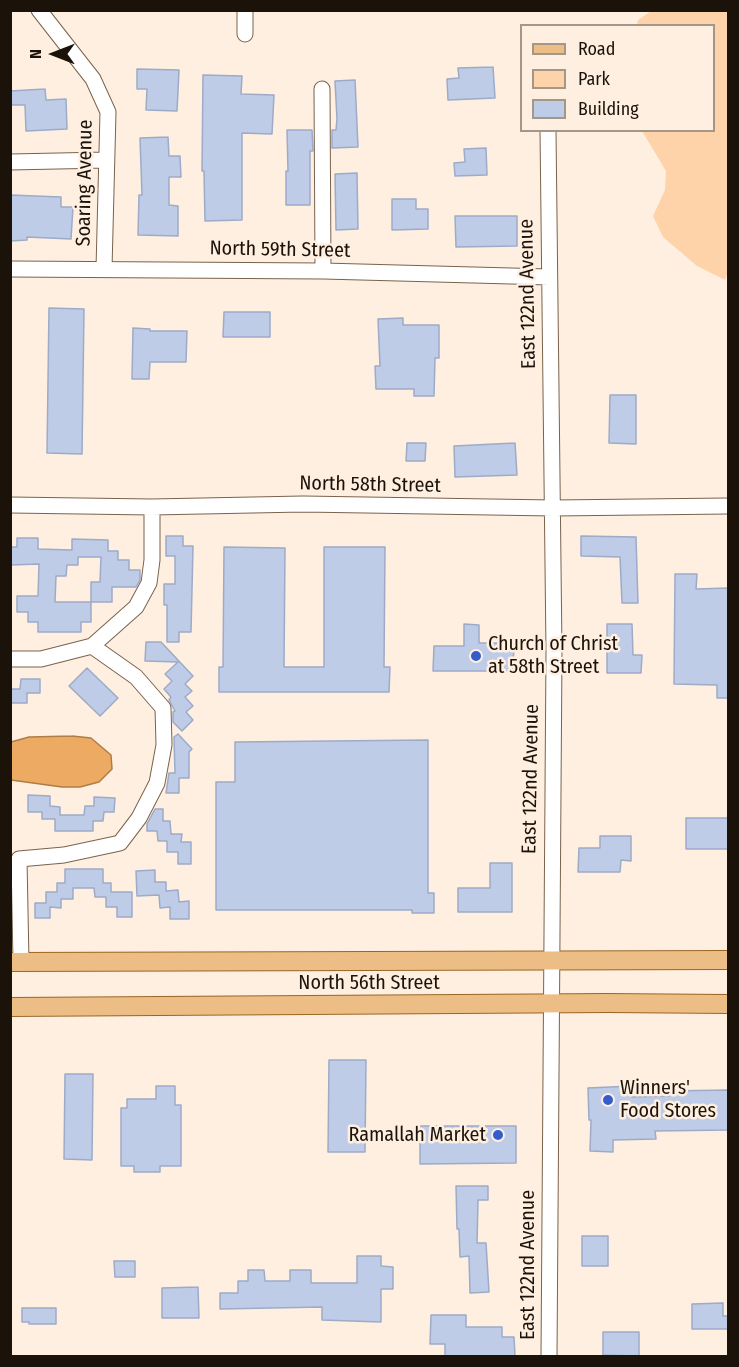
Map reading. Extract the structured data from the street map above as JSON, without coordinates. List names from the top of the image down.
{
  "streets": {
    "main road": ["North 56th Street"],
    "street": [
      "Soaring Avenue",
      "North 59th Street",
      "East 122nd Avenue",
      "North 58th Street"
    ]
  },
  "crossings": [
    ["Soaring Avenue", "North 59th Street"],
    ["North 59th Street", "East 122nd Avenue"],
    ["East 122nd Avenue", "North 58th Street"],
    ["East 122nd Avenue", "North 56th Street"]
  ],
  "places": ["Church of Christ at 58th Street", "Winners' Food Stores", "Ramallah Market"],
  "legend": ["Road", "Park", "Building"],
  "north": "left"
}
